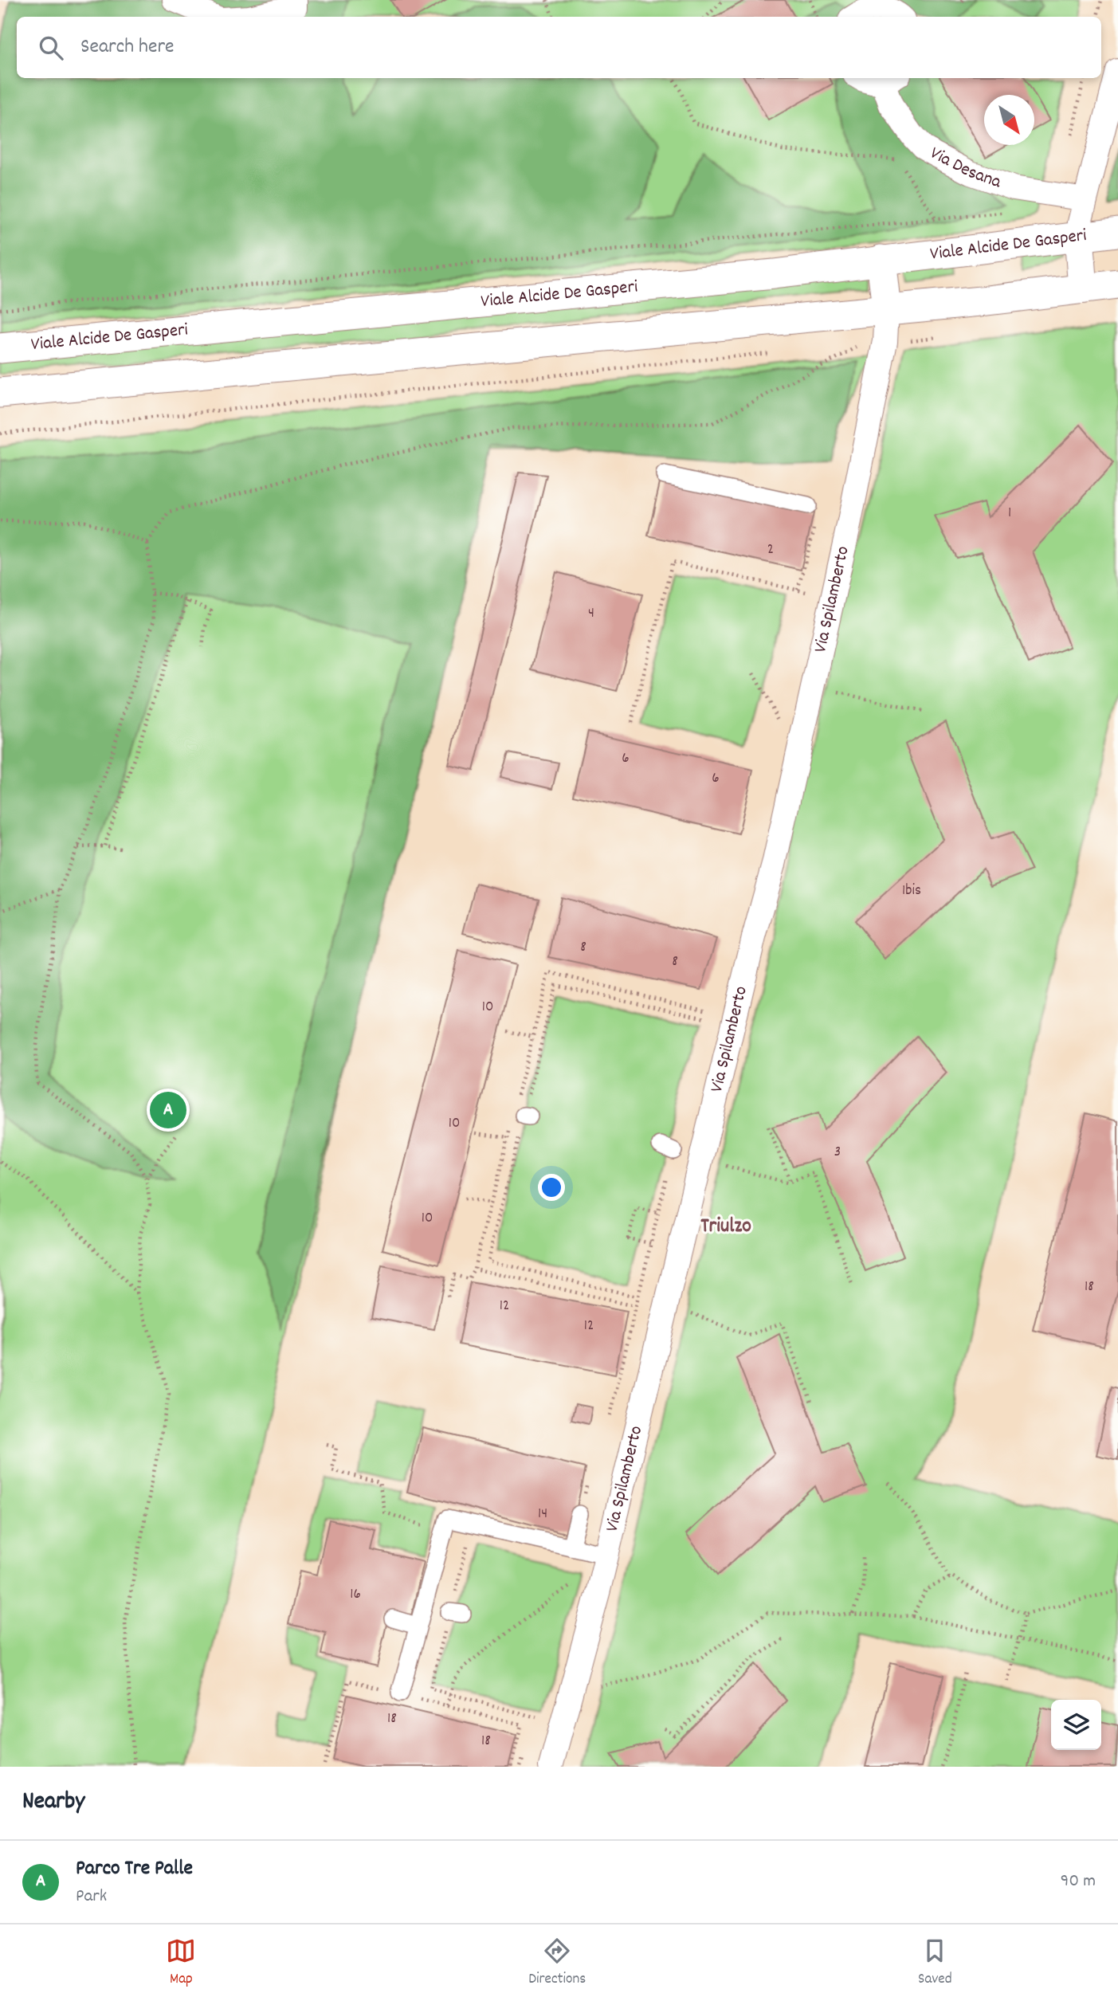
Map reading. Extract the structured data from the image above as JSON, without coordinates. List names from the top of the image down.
{
  "streets": {
    "street": ["Via Desana", "Viale Alcide De Gasperi", "Via Spilamberto"]
  },
  "districts": ["Triulzo"],
  "house_numbers": [
    "1",
    "2",
    "4",
    "6",
    "6",
    "1bis",
    "8",
    "8",
    "10",
    "10",
    "3",
    "10",
    "18",
    "12",
    "12",
    "14",
    "16",
    "18",
    "18"
  ],
  "north": "bottom right",
  "page": {
    "search": "Search here",
    "pins": "A",
    "heading": "Nearby",
    "list": [
      {
        "mark": "A",
        "name": "Parco Tre Palle",
        "note": "Park",
        "value": "90 m"
      }
    ],
    "nav": ["Map", "Directions", "Saved"]
  }
}
